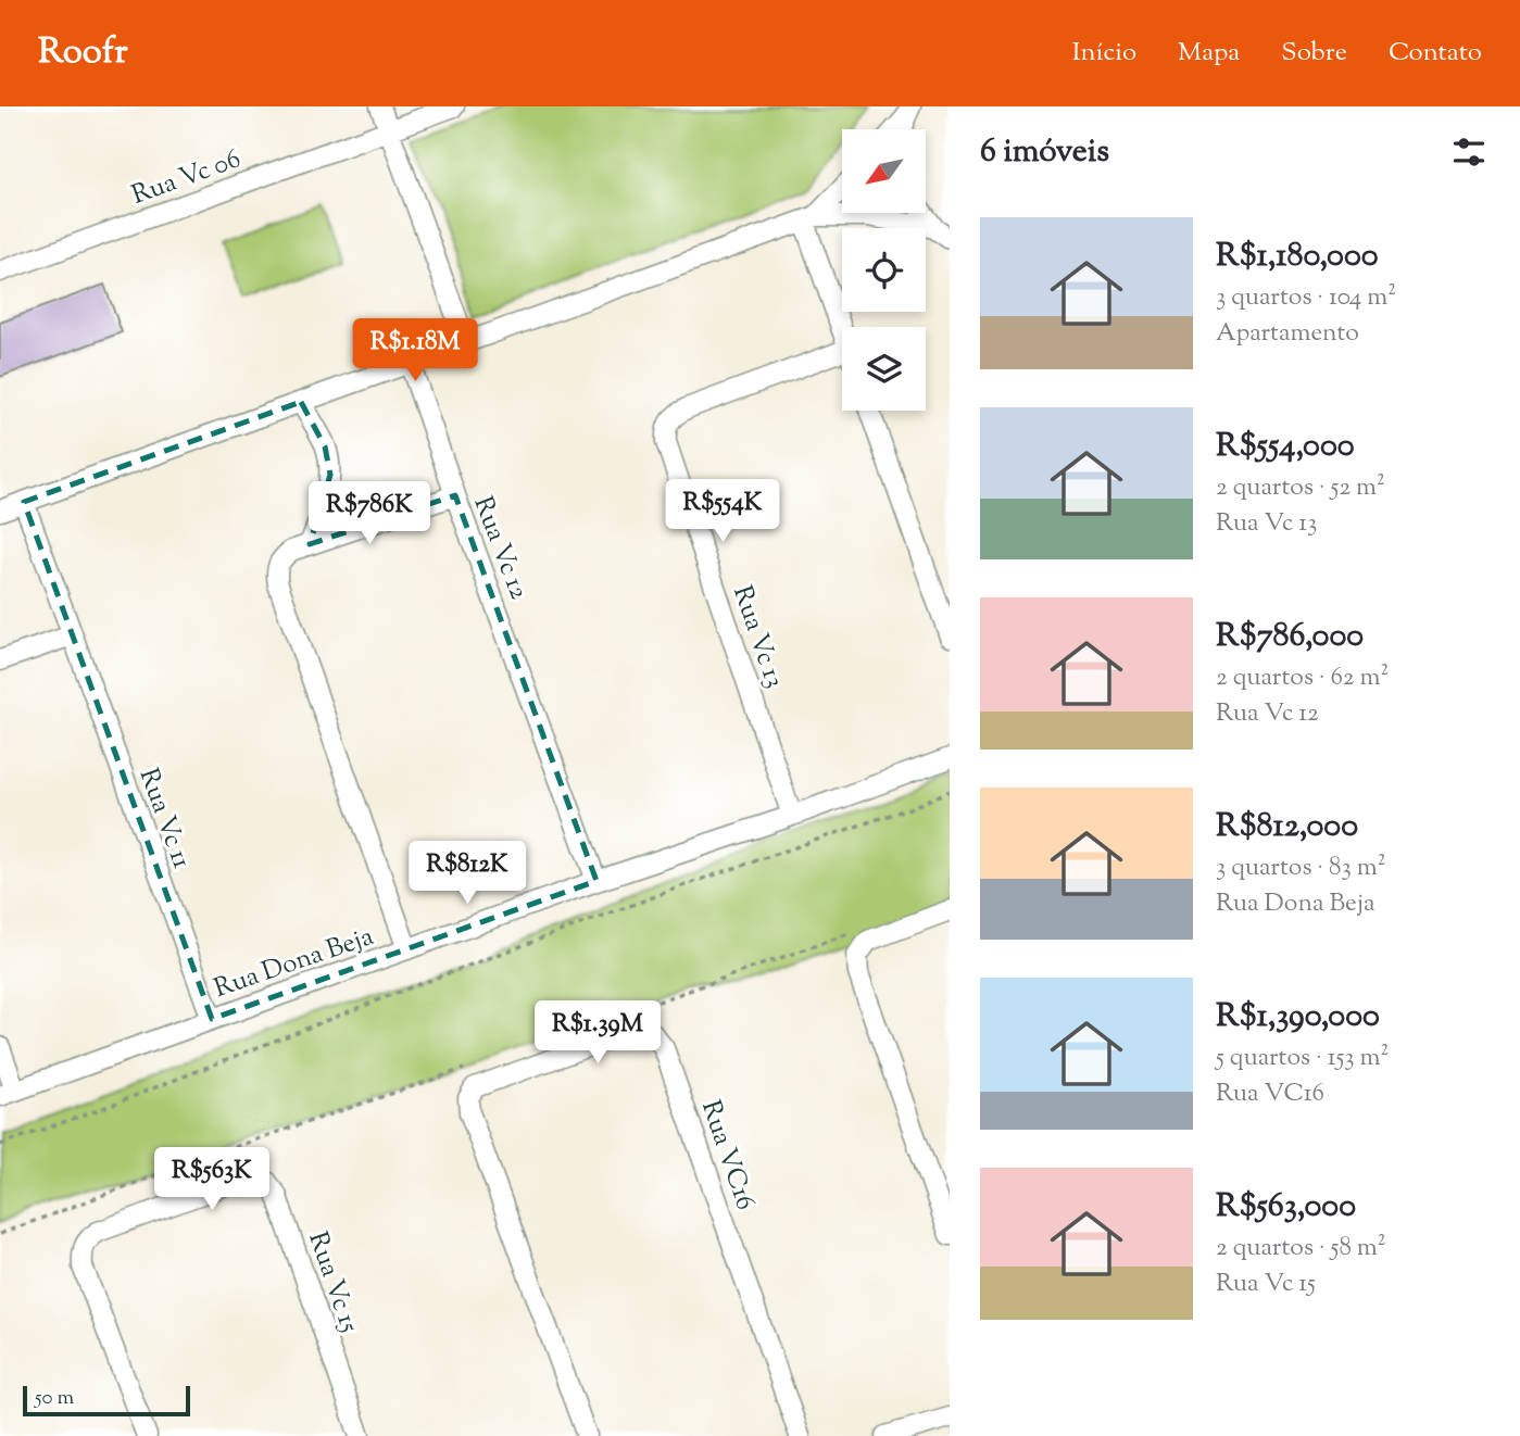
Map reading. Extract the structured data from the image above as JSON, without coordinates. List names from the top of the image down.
{
  "streets": {
    "street": [
      "Rua Vc 06",
      "Rua Vc 12",
      "Rua Vc 13",
      "Rua Vc 11",
      "Rua Dona Beja",
      "Rua VC16",
      "Rua Vc 15"
    ]
  },
  "crossings": [
    ["Rua Vc 12", "Rua Dona Beja"],
    ["Rua Vc 13", "Rua Dona Beja"],
    ["Rua Vc 11", "Rua Dona Beja"]
  ],
  "scale_bar": "50 m",
  "north": "bottom left",
  "page": {
    "header": "Roofr",
    "nav": [
      "Início",
      "Mapa",
      "Sobre",
      "Contato"
    ],
    "heading": "6 imóveis",
    "list": [
      {
        "name": "R$1,180,000",
        "note": "3 quartos · 104 m² · Apartamento"
      },
      {
        "name": "R$554,000",
        "note": "2 quartos · 52 m² · Rua Vc 13"
      },
      {
        "name": "R$786,000",
        "note": "2 quartos · 62 m² · Rua Vc 12"
      },
      {
        "name": "R$812,000",
        "note": "3 quartos · 83 m² · Rua Dona Beja"
      },
      {
        "name": "R$1,390,000",
        "note": "5 quartos · 153 m² · Rua VC16"
      },
      {
        "name": "R$563,000",
        "note": "2 quartos · 58 m² · Rua Vc 15"
      }
    ],
    "price": [
      "R$1.18M",
      "R$554K",
      "R$786K",
      "R$812K",
      "R$1.39M",
      "R$563K"
    ],
    "scale": "50 m"
  }
}
